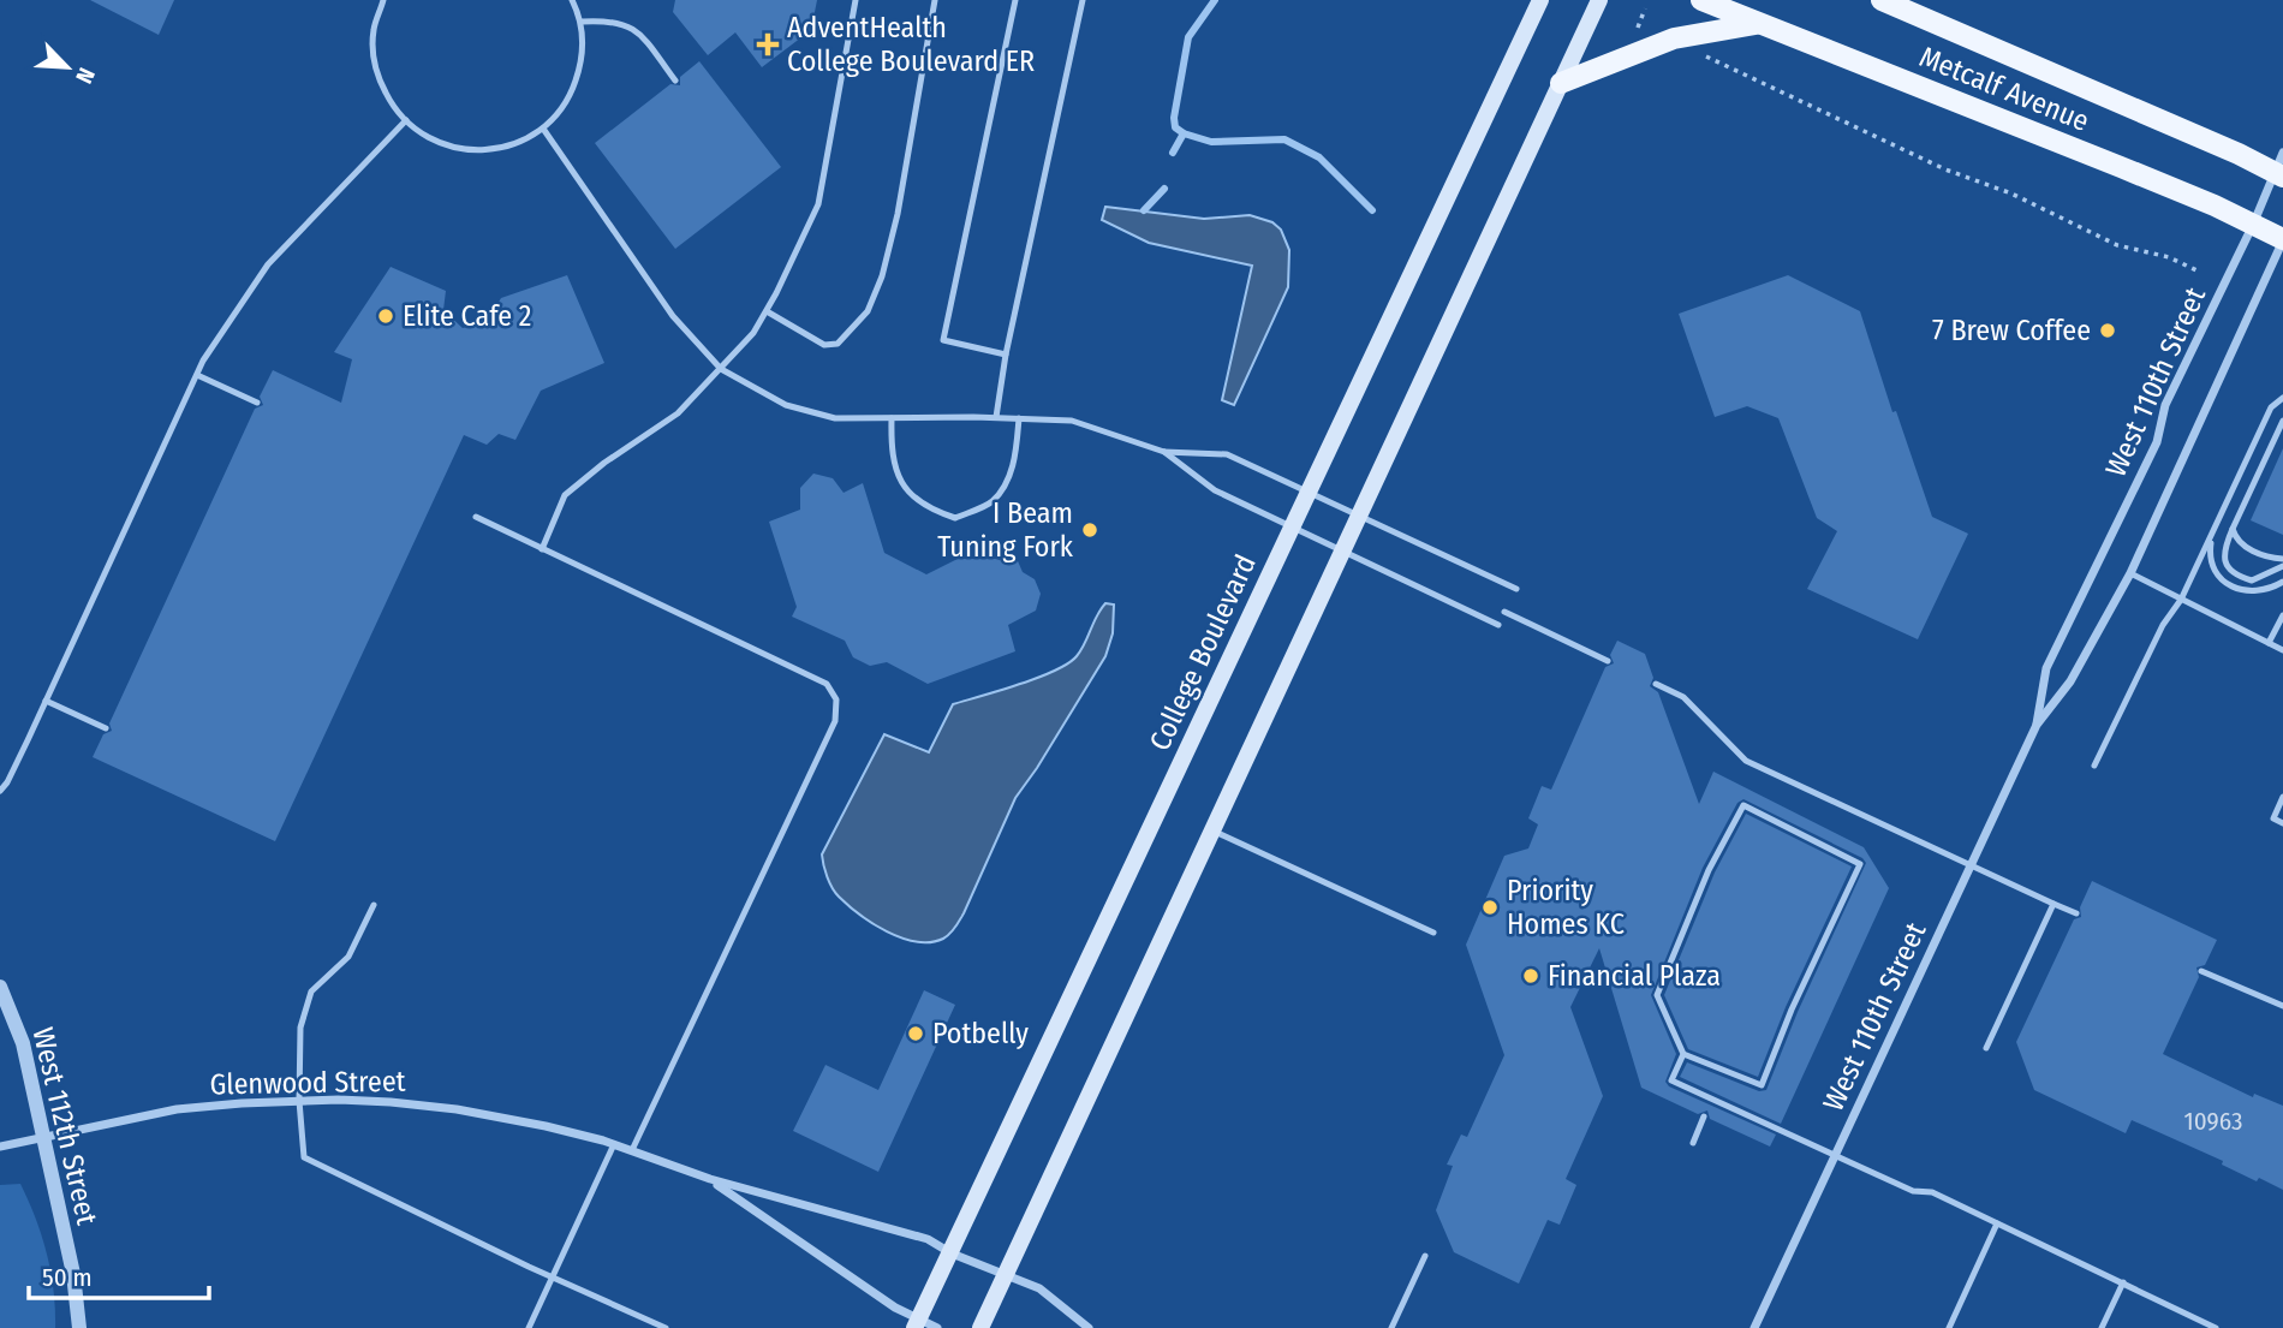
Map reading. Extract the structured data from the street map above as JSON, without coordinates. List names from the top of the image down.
{
  "streets": {
    "main road": ["Metcalf Avenue", "College Boulevard"],
    "street": ["West 110th Street", "Glenwood Street", "West 112th Street"]
  },
  "crossings": [
    ["Metcalf Avenue", "West 110th Street"],
    ["College Boulevard", "Glenwood Street"],
    ["Glenwood Street", "West 112th Street"]
  ],
  "places": {
    "health": ["AdventHealth College Boulevard ER"],
    "other": [
      "Elite Cafe 2",
      "7 Brew Coffee",
      "I Beam Tuning Fork",
      "Priority Homes KC",
      "Financial Plaza",
      "Potbelly"
    ]
  },
  "house_numbers": ["10963"],
  "scale_bar": "50 m",
  "north": "bottom right"
}
